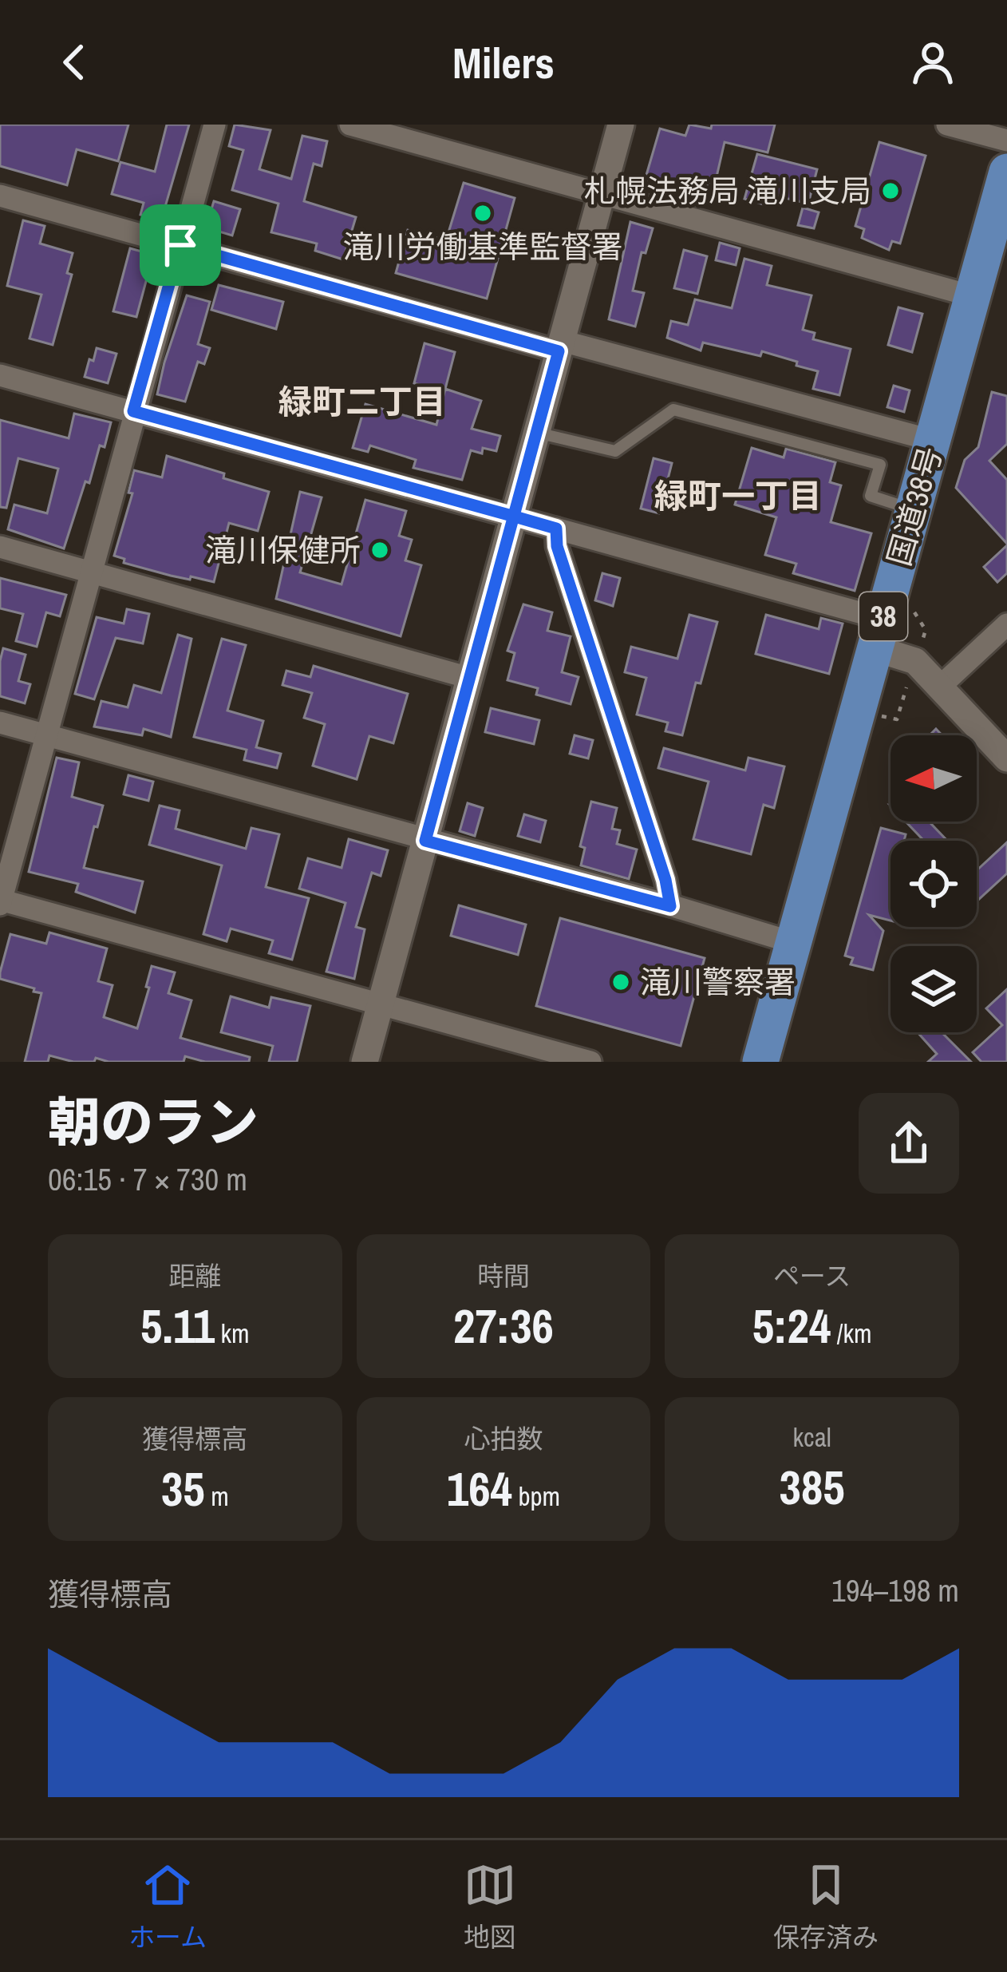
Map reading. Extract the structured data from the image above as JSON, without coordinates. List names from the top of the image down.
{
  "streets": {
    "highway": ["国道38号", "38"]
  },
  "districts": ["緑町二丁目", "緑町一丁目"],
  "places": [
    "札幌法務局 滝川支局",
    "滝川労働基準監督署",
    "滝川保健所",
    "滝川警察署"
  ],
  "north": "left",
  "page": {
    "header": "Milers",
    "heading": ["朝のラン", "06:15 · 7 × 730 m"],
    "stats": [
      ["距離", "5.11 km"],
      ["時間", "27:36"],
      ["ペース", "5:24 /km"],
      ["獲得標高", "35 m"],
      ["心拍数", "164 bpm"],
      ["kcal", "385"]
    ],
    "chart": ["獲得標高", "194–198 m"],
    "tabs": ["ホーム", "地図", "保存済み"]
  }
}
